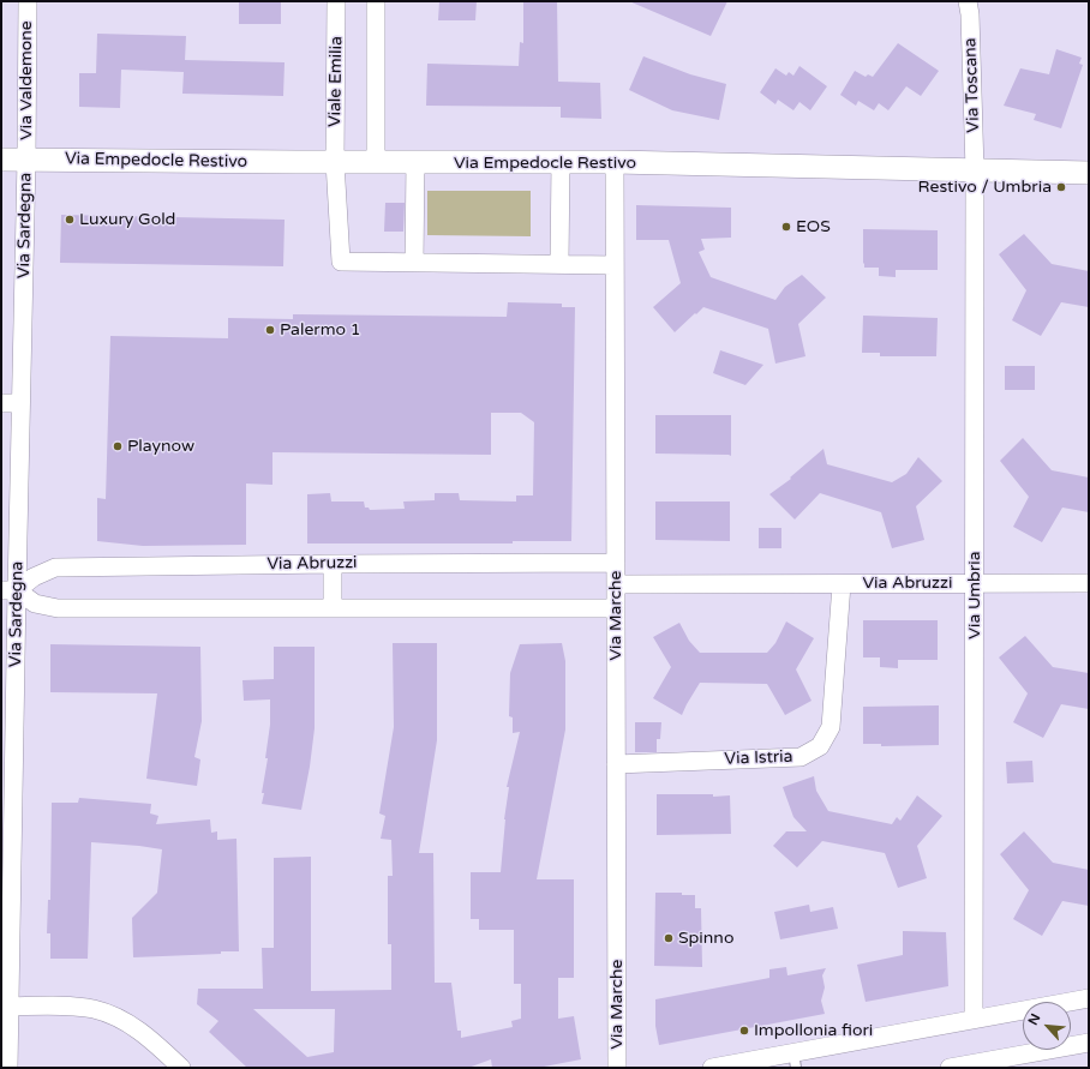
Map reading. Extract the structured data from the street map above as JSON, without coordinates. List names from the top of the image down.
{
  "streets": {
    "street": [
      "Via Valdemone",
      "Viale Emilia",
      "Via Toscana",
      "Via Empedocle Restivo",
      "Via Sardegna",
      "Via Abruzzi",
      "Via Umbria",
      "Via Marche",
      "Via Istria"
    ]
  },
  "crossings": [
    ["Via Valdemone", "Via Empedocle Restivo"],
    ["Via Valdemone", "Via Sardegna"],
    ["Viale Emilia", "Via Empedocle Restivo"],
    ["Via Toscana", "Via Empedocle Restivo"],
    ["Via Toscana", "Via Umbria"],
    ["Via Empedocle Restivo", "Via Sardegna"],
    ["Via Empedocle Restivo", "Via Umbria"],
    ["Via Empedocle Restivo", "Via Marche"],
    ["Via Sardegna", "Via Abruzzi"],
    ["Via Abruzzi", "Via Umbria"],
    ["Via Abruzzi", "Via Marche"],
    ["Via Abruzzi", "Via Istria"],
    ["Via Marche", "Via Istria"]
  ],
  "places": [
    "Restivo / Umbria",
    "Luxury Gold",
    "EOS",
    "Palermo 1",
    "Playnow",
    "Spinno",
    "Impollonia fiori"
  ],
  "north": "top left"
}
